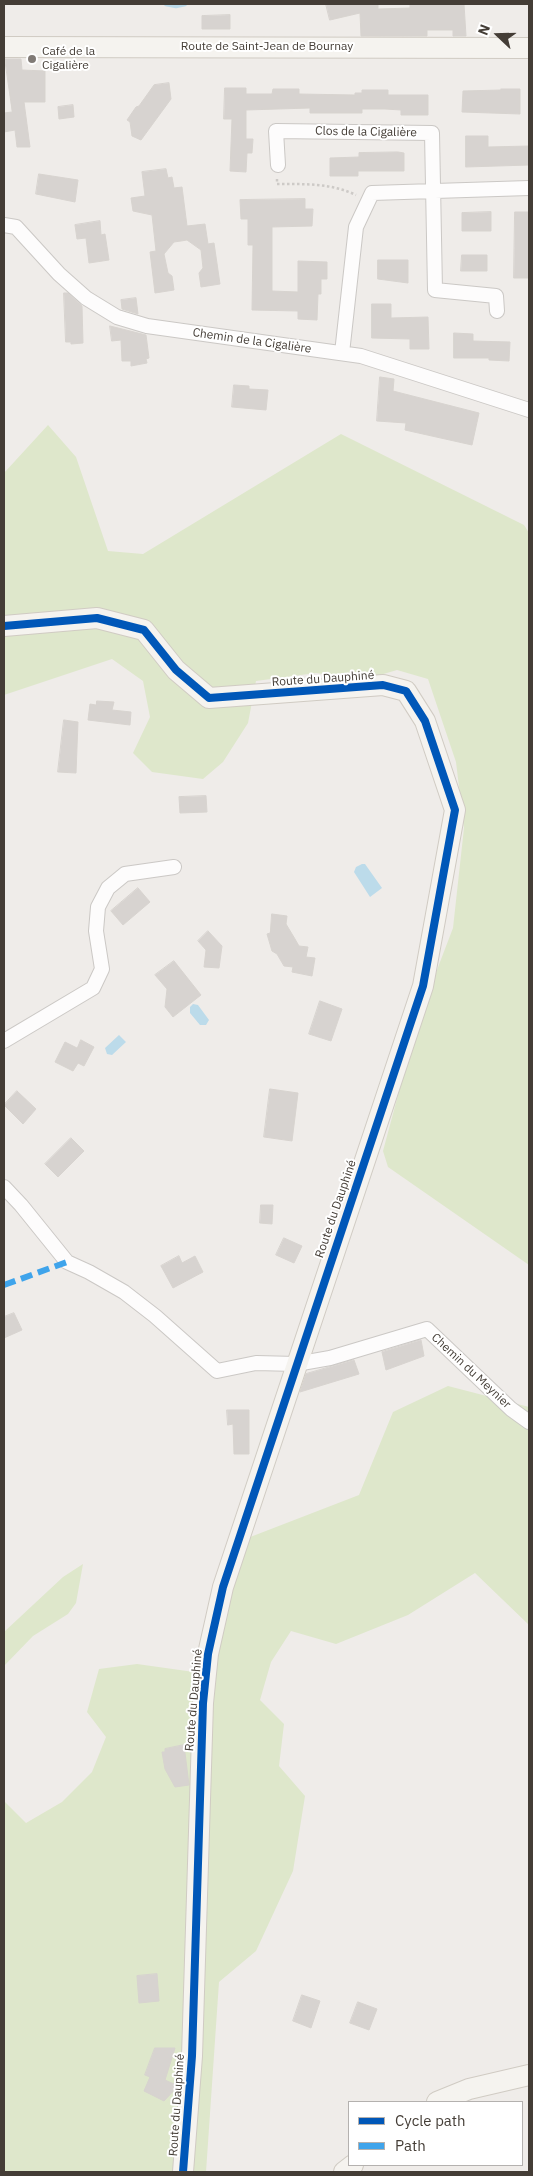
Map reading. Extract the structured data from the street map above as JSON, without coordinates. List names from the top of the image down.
{
  "streets": {
    "street": [
      "Route de Saint-Jean de Bournay",
      "Clos de la Cigalière",
      "Chemin de la Cigalière",
      "Route du Dauphiné",
      "Chemin du Meynier"
    ]
  },
  "crossings": [
    ["Route du Dauphiné", "Chemin du Meynier"]
  ],
  "places": ["Café de la Cigalière"],
  "legend": ["Cycle path", "Path"],
  "north": "left"
}
